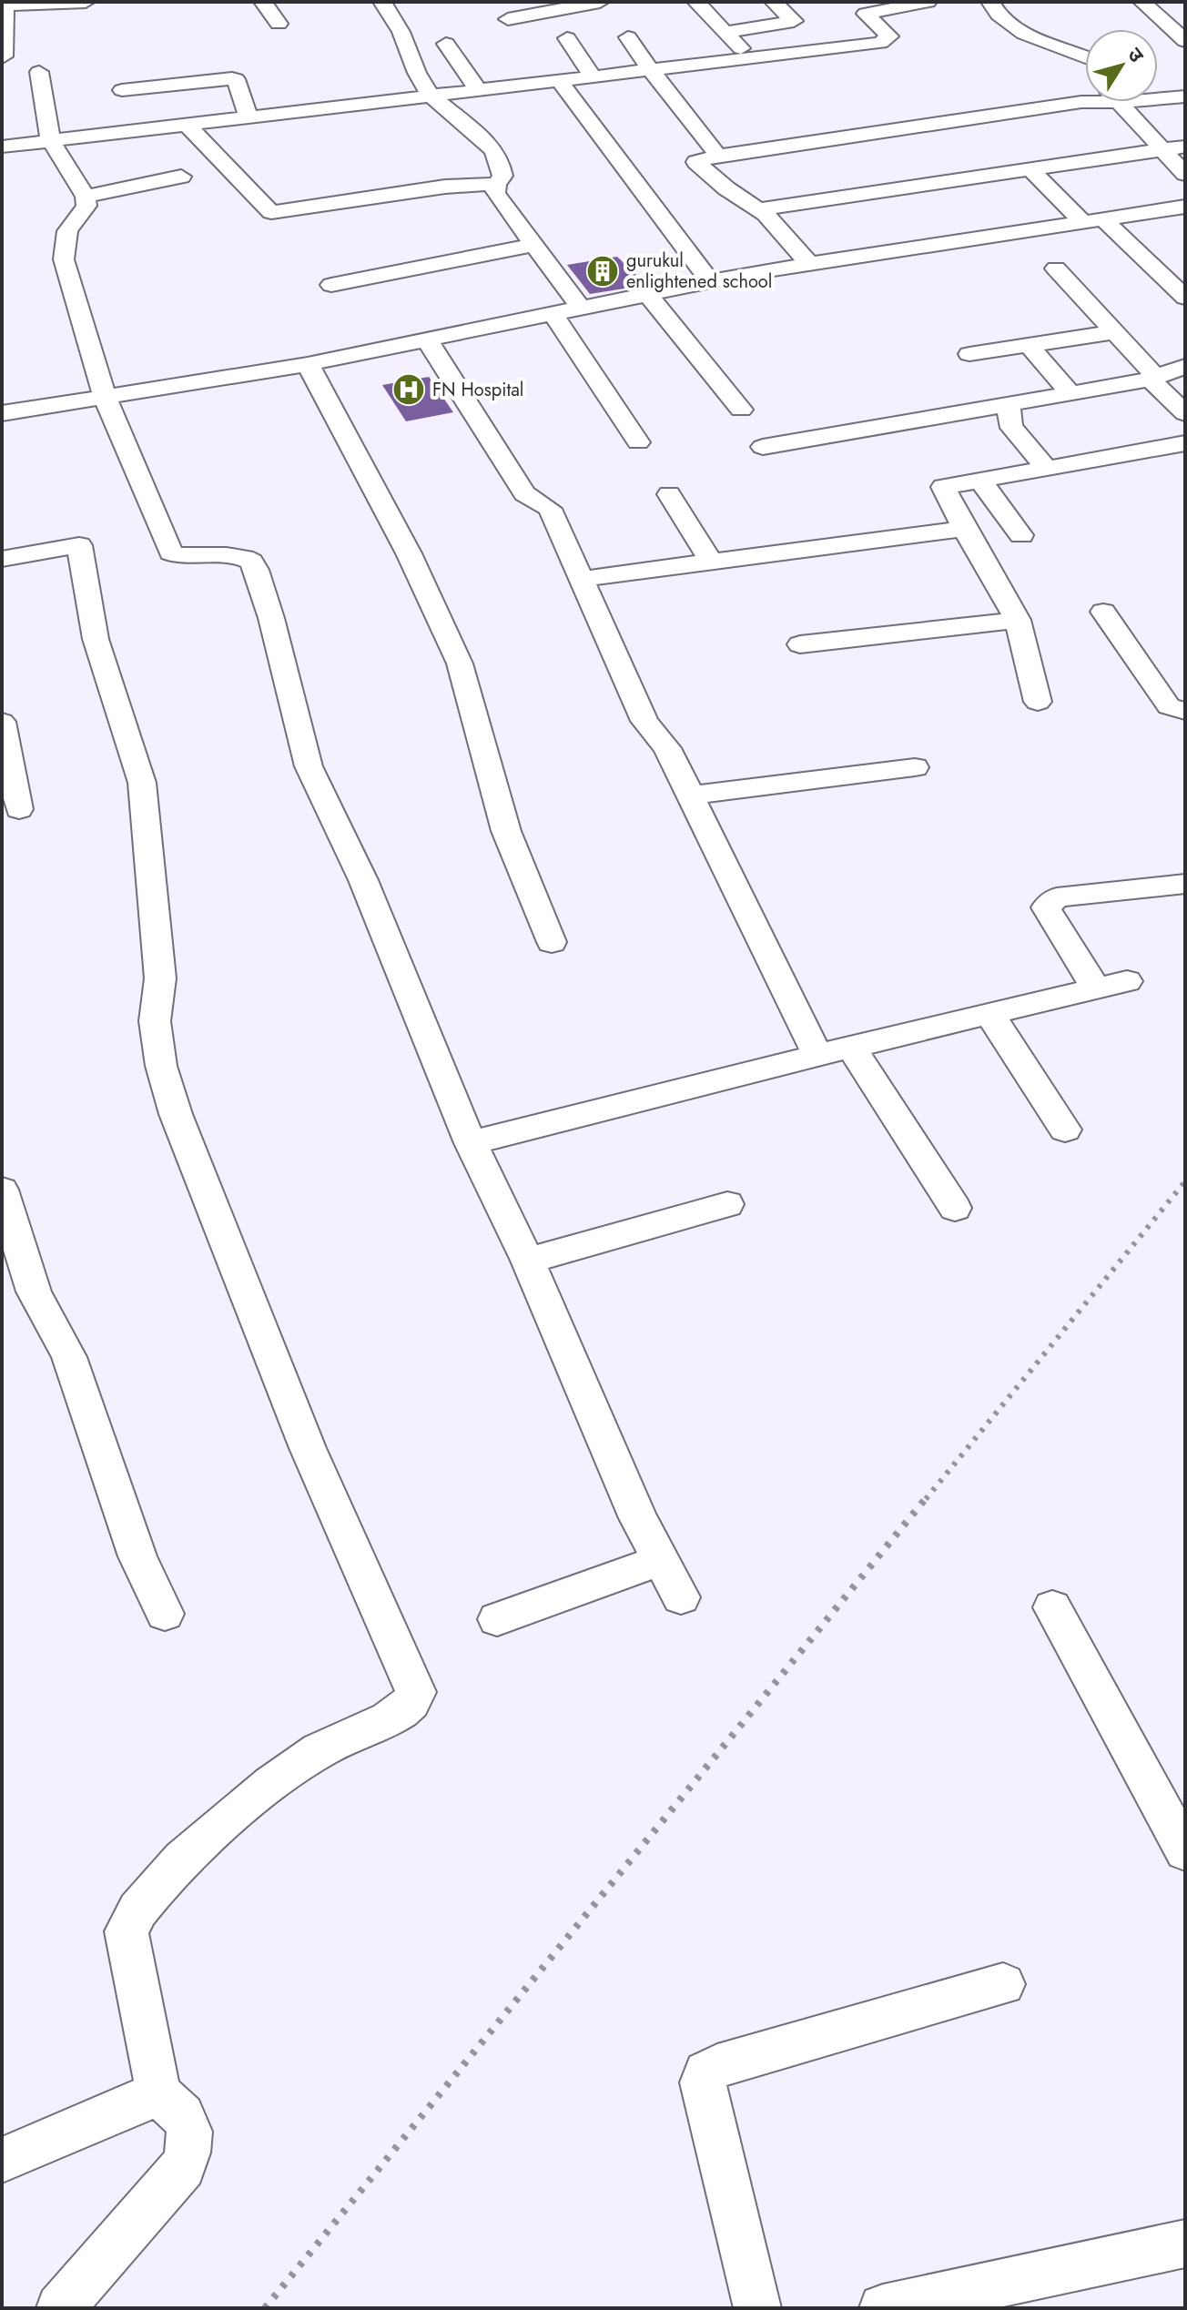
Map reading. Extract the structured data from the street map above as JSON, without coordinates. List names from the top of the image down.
{
  "places": {
    "building": ["gurukul enlightened school"],
    "hospital": ["FN Hospital"]
  },
  "north": "top right"
}
